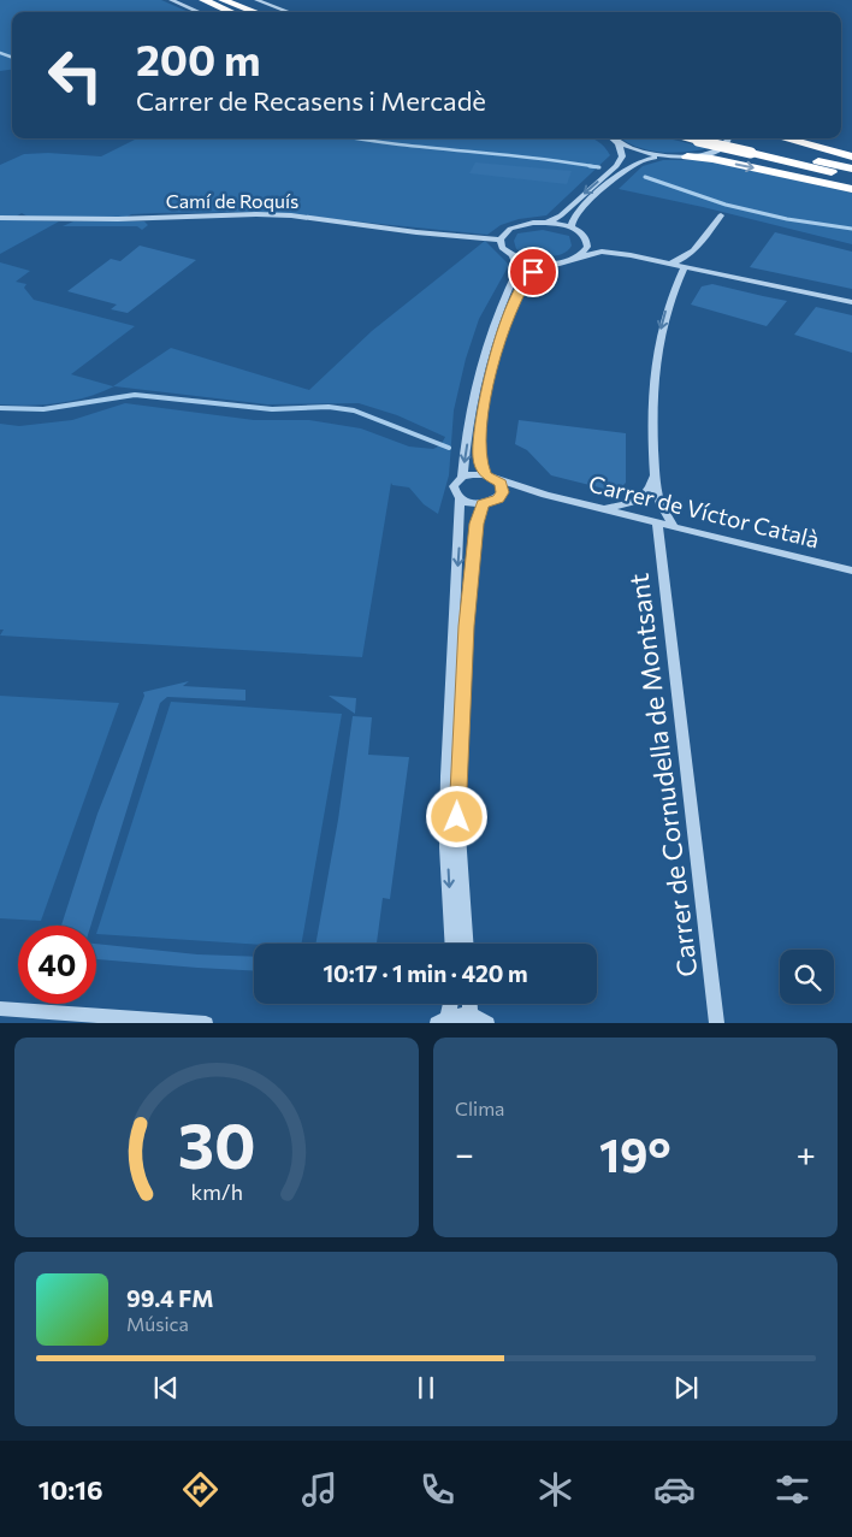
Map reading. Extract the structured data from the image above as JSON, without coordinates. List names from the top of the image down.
{
  "streets": {
    "street": ["Camí de Roquís", "Carrer de Víctor Català", "Carrer de Cornudella de Montsant"]
  },
  "crossings": [
    ["Carrer de Víctor Català", "Carrer de Cornudella de Montsant"]
  ],
  "page": {
    "turn": ["200 m", "Carrer de Recasens i Mercadè"],
    "limit": "40",
    "trip": "10:17 · 1 min · 420 m",
    "tile": "Clima",
    "heat": ["−", "19°", "+"],
    "song": ["99.4 FM", "Música"],
    "tabs": "10:16",
    "gauge": ["30", "km/h"]
  }
}
